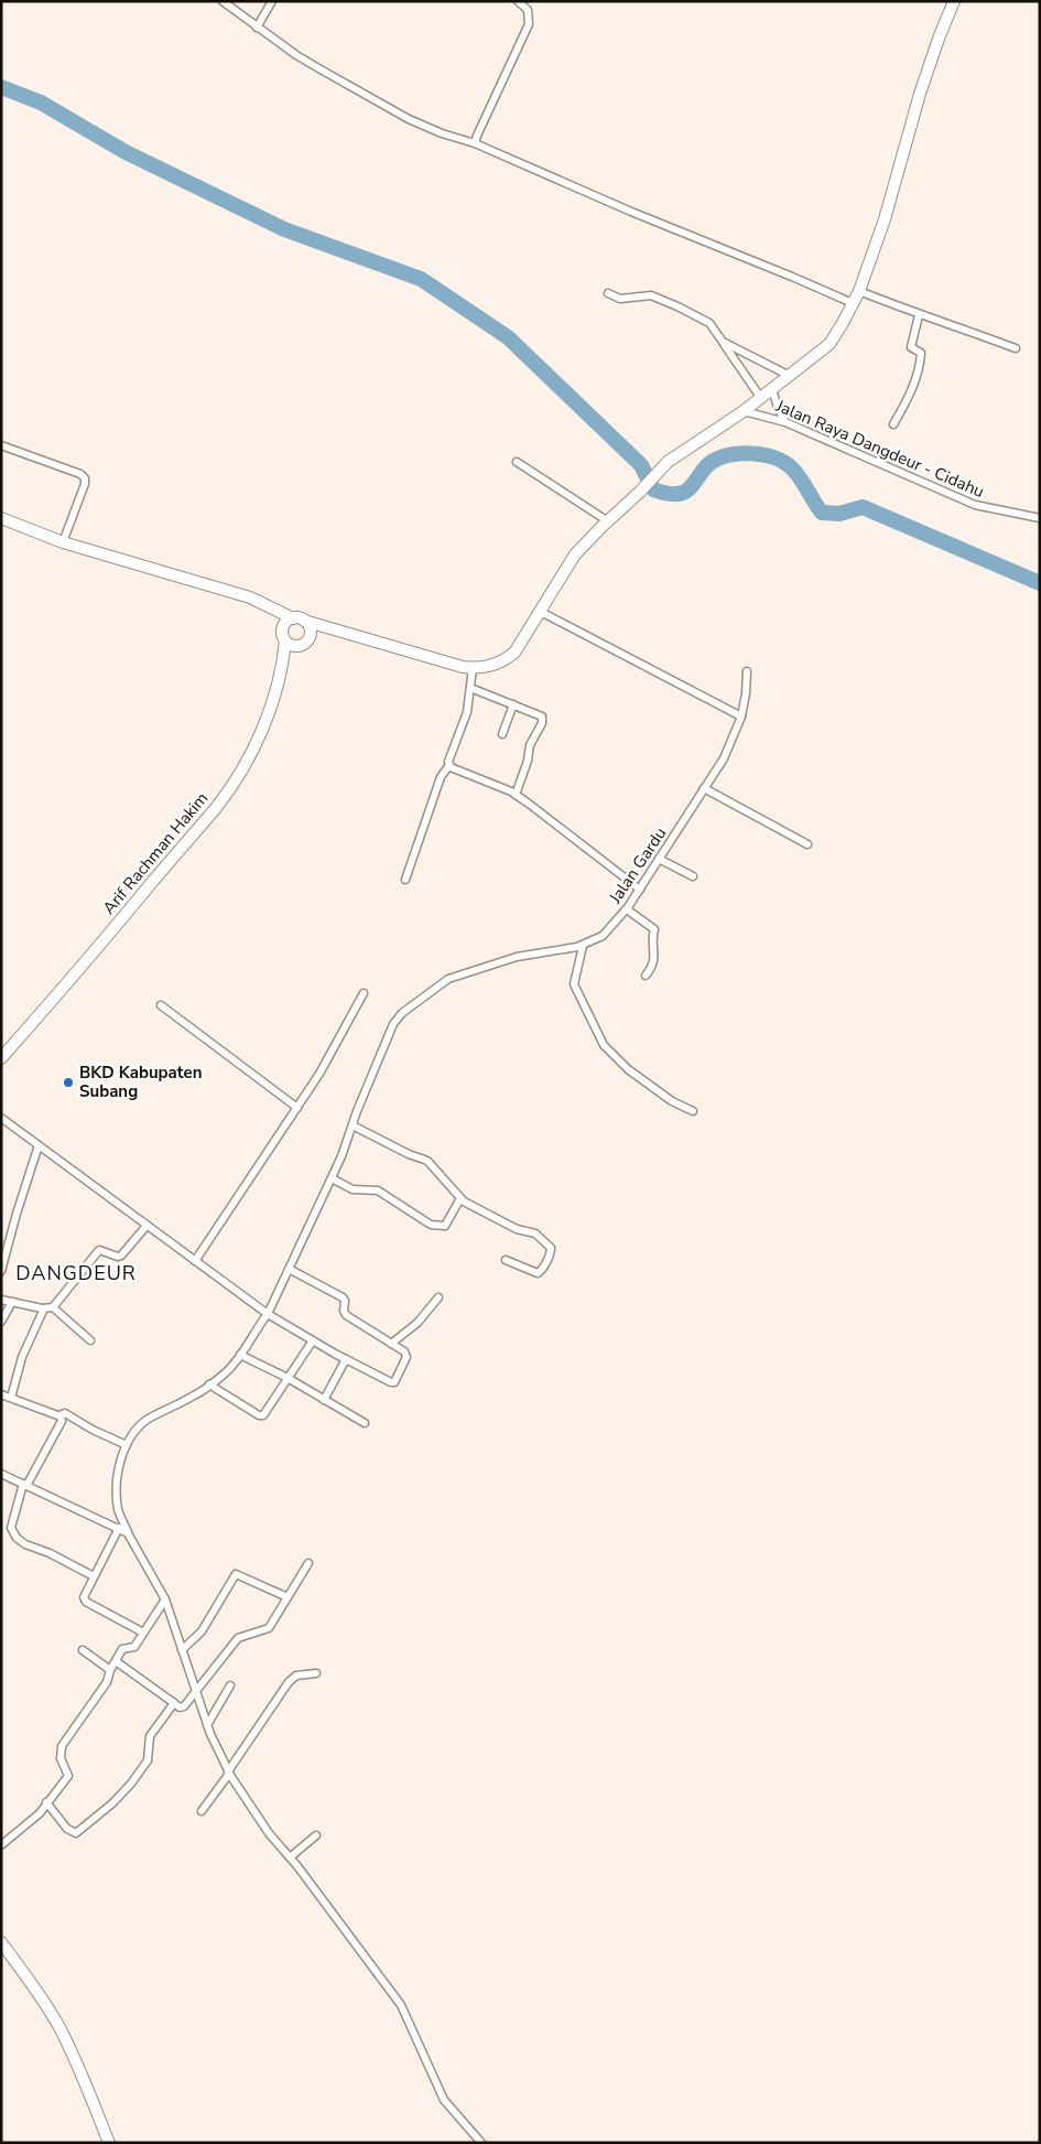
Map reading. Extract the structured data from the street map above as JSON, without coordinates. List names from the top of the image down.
{
  "streets": {
    "main road": ["Arif Rachman Hakim"],
    "street": ["Jalan Raya Dangdeur - Cidahu", "Jalan Gardu"]
  },
  "districts": ["DANGDEUR"],
  "places": ["BKD Kabupaten Subang"]
}
